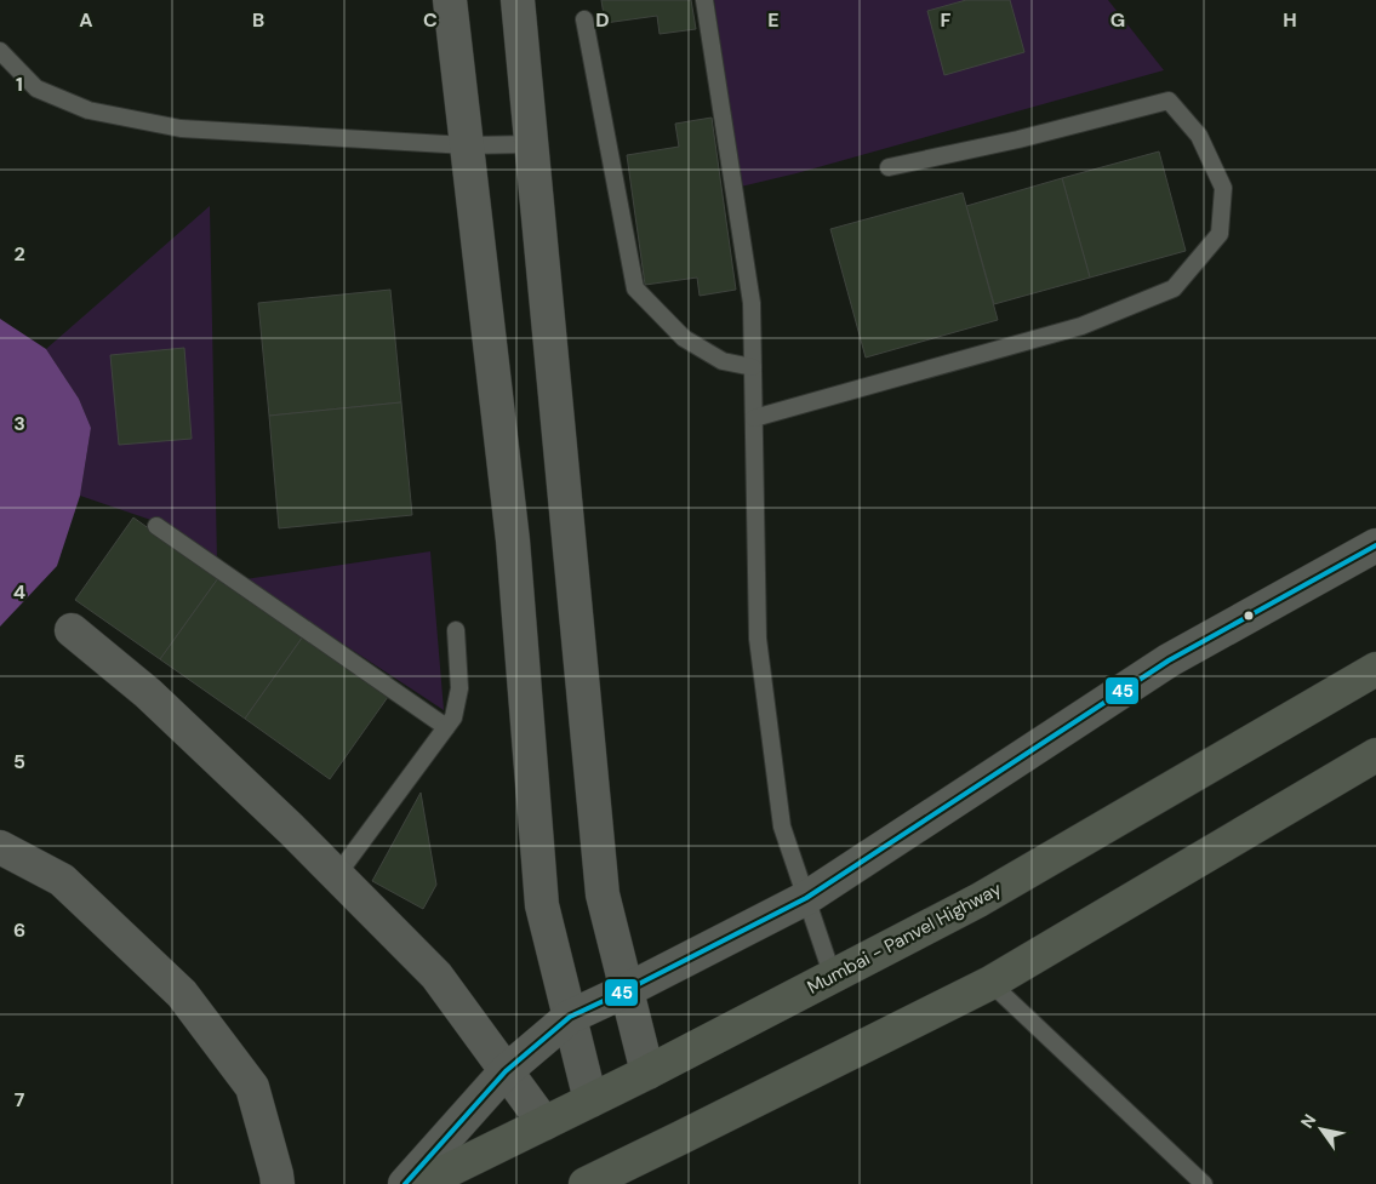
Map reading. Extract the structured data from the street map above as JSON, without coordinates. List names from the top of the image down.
{
  "streets": {
    "highway": ["Mumbai - Panvel Highway"]
  },
  "lines": ["transit line 45"],
  "north": "top left",
  "grid": {
    "columns": [
      "A",
      "B",
      "C",
      "D",
      "E",
      "F",
      "G",
      "H"
    ],
    "rows": [
      "1",
      "2",
      "3",
      "4",
      "5",
      "6",
      "7"
    ]
  }
}
